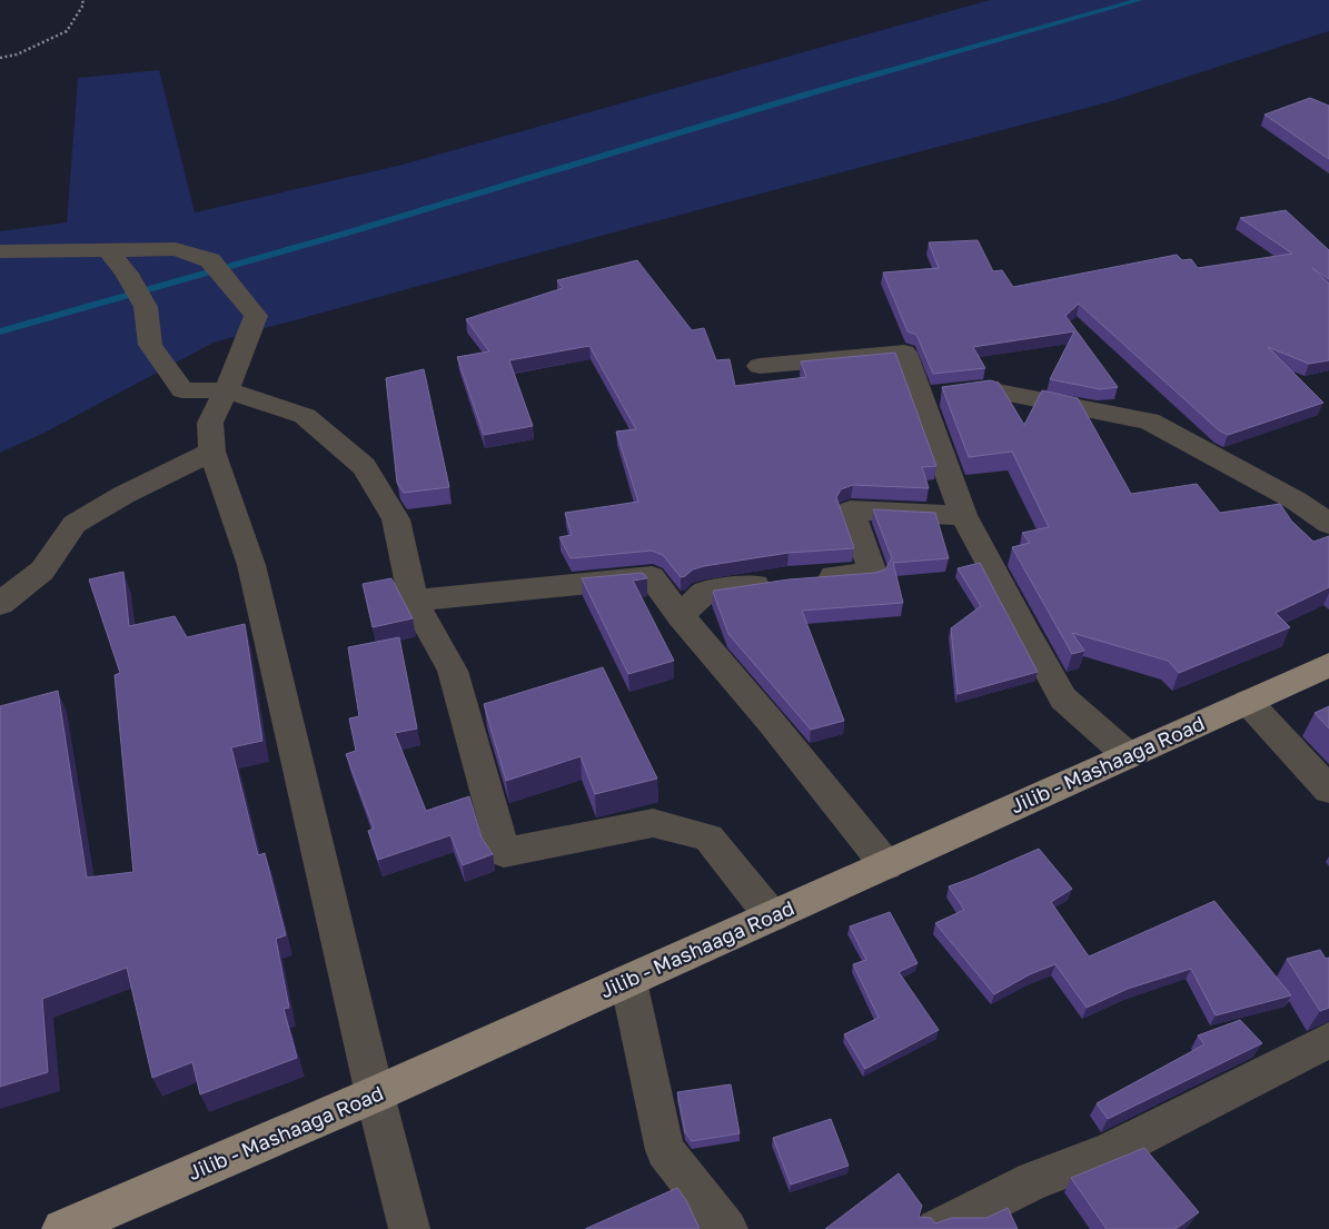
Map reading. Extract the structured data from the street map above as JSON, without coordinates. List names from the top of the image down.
{
  "streets": {
    "main road": ["Jilib - Mashaaga Road"]
  }
}
